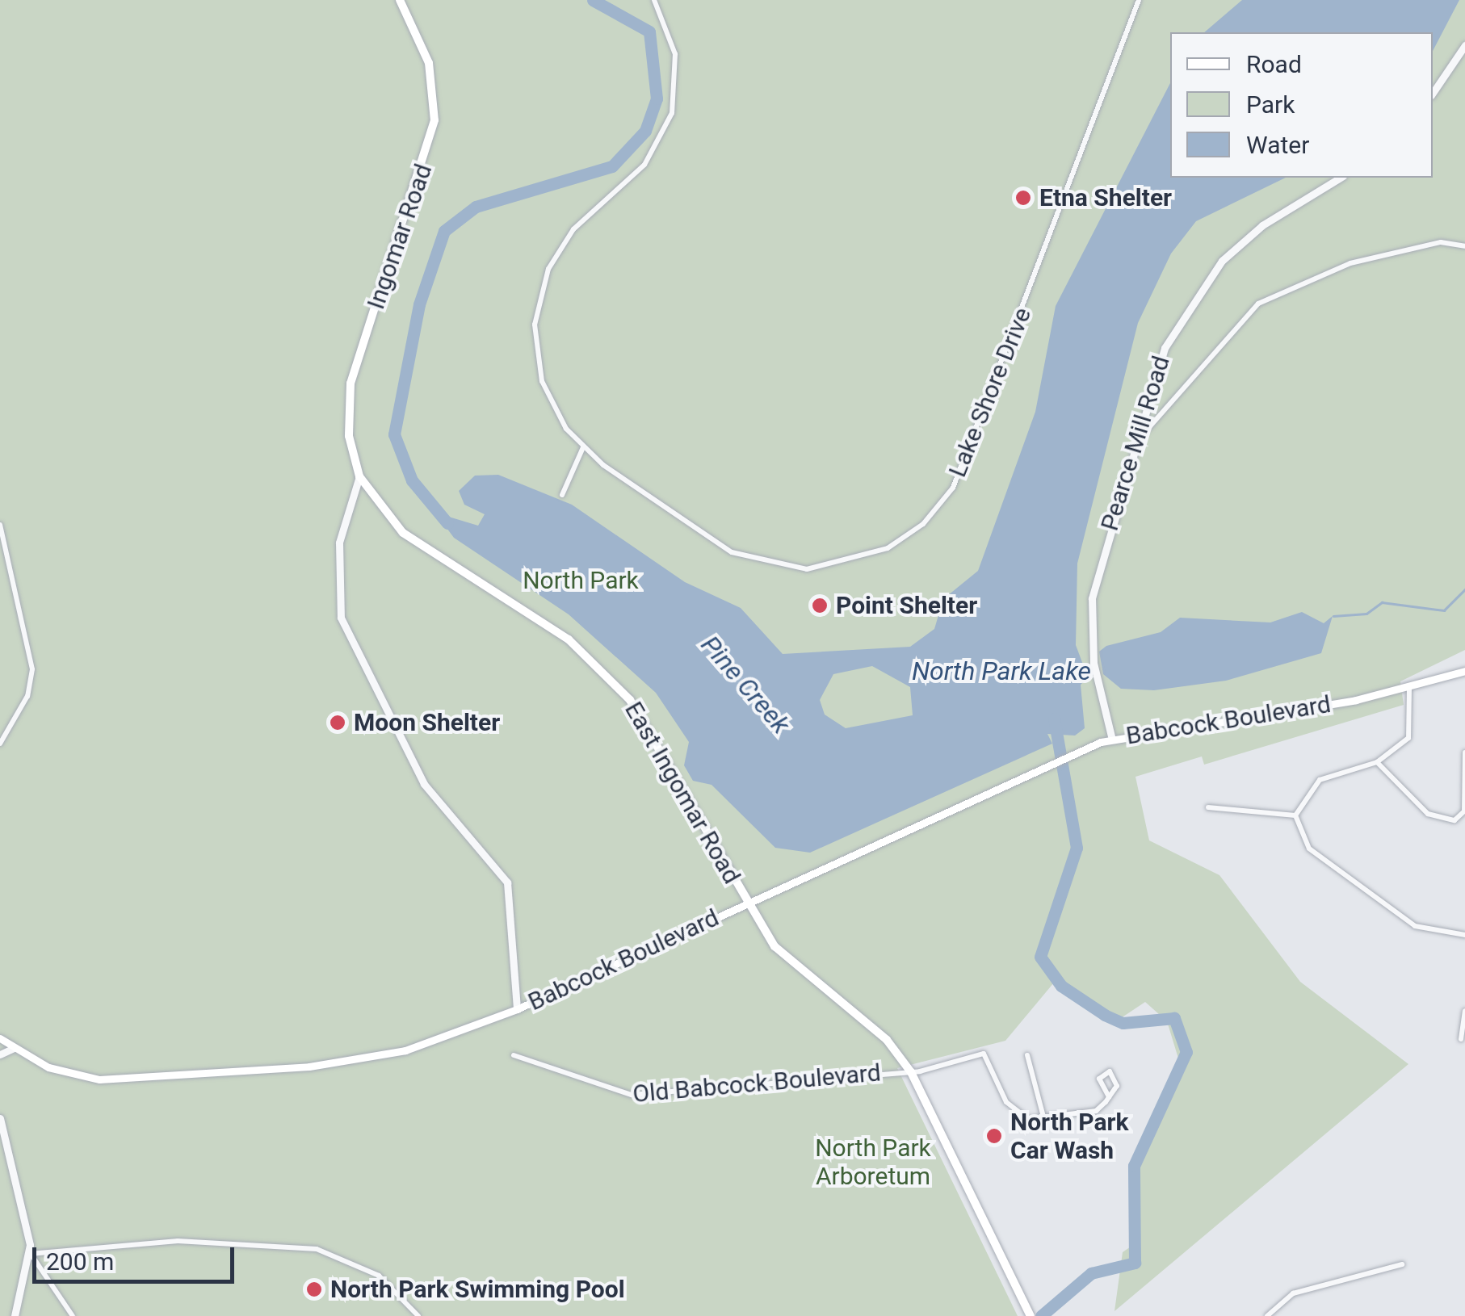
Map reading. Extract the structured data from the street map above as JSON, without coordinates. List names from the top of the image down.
{
  "streets": {
    "main road": ["Ingomar Road", "Babcock Boulevard", "East Ingomar Road"],
    "street": ["Lake Shore Drive", "Pearce Mill Road", "Old Babcock Boulevard"]
  },
  "crossings": [
    ["Ingomar Road", "East Ingomar Road"],
    ["Pearce Mill Road", "Babcock Boulevard"],
    ["Babcock Boulevard", "East Ingomar Road"],
    ["East Ingomar Road", "Old Babcock Boulevard"]
  ],
  "water": ["North Park Lake", "Pine Creek"],
  "parks": ["North Park", "North Park Arboretum"],
  "places": [
    "Etna Shelter",
    "Point Shelter",
    "Moon Shelter",
    "North Park Car Wash",
    "North Park Swimming Pool"
  ],
  "legend": ["Road", "Park", "Water"],
  "scale_bar": "200 m"
}
